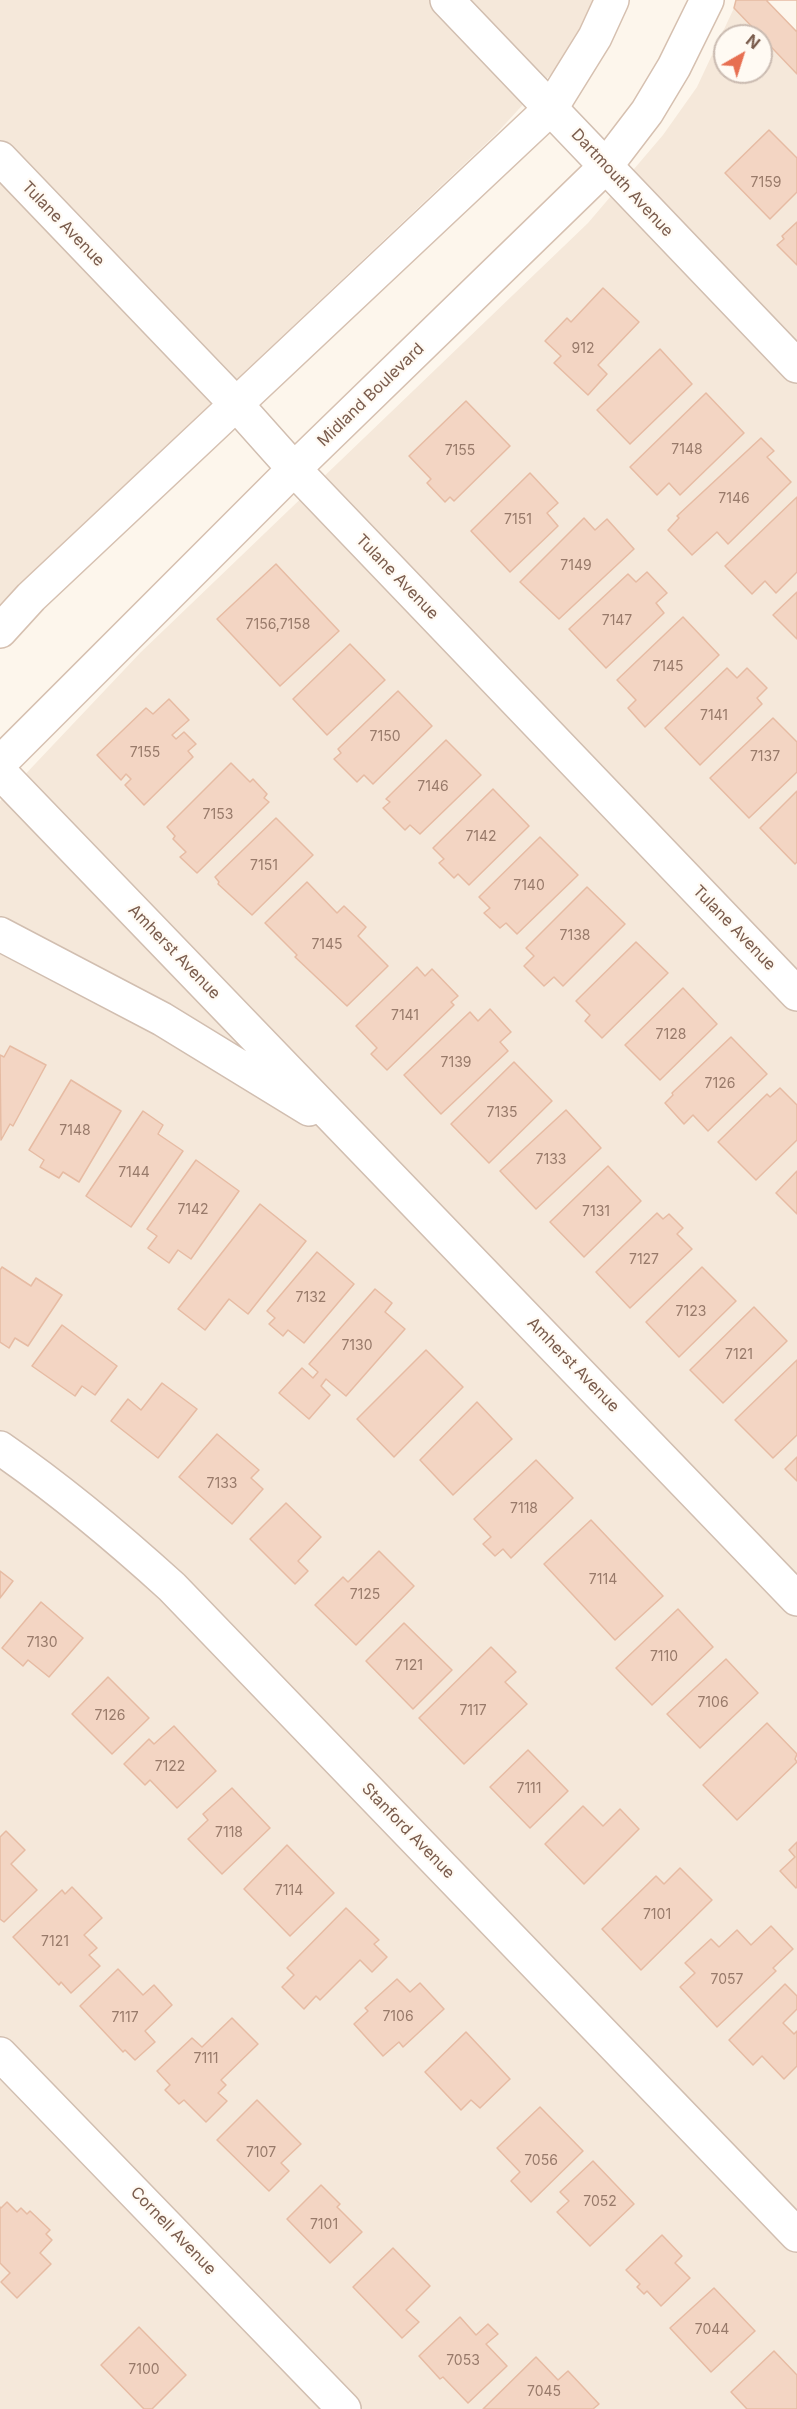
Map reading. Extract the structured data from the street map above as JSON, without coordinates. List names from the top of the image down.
{
  "streets": {
    "street": [
      "Dartmouth Avenue",
      "Tulane Avenue",
      "Midland Boulevard",
      "Amherst Avenue",
      "Stanford Avenue",
      "Cornell Avenue"
    ]
  },
  "crossings": [
    ["Dartmouth Avenue", "Midland Boulevard"],
    ["Tulane Avenue", "Midland Boulevard"]
  ],
  "house_numbers": [
    "7159",
    "912",
    "7148",
    "7155",
    "7146",
    "7151",
    "7149",
    "7147",
    "7156,7158",
    "7145",
    "7141",
    "7150",
    "7155",
    "7137",
    "7146",
    "7153",
    "7142",
    "7151",
    "7140",
    "7138",
    "7145",
    "7141",
    "7128",
    "7139",
    "7126",
    "7135",
    "7148",
    "7133",
    "7144",
    "7142",
    "7131",
    "7127",
    "7132",
    "7123",
    "7130",
    "7121",
    "7133",
    "7118",
    "7114",
    "7125",
    "7130",
    "7110",
    "7121",
    "7106",
    "7117",
    "7126",
    "7122",
    "7111",
    "7118",
    "7114",
    "7101",
    "7121",
    "7057",
    "7106",
    "7117",
    "7111",
    "7107",
    "7056",
    "7052",
    "7101",
    "7044",
    "7053",
    "7100",
    "7045"
  ],
  "north": "top right"
}
